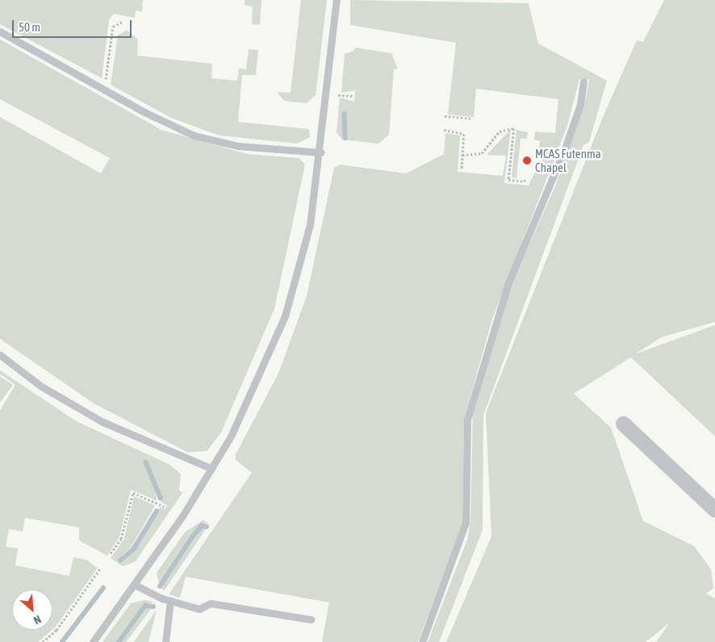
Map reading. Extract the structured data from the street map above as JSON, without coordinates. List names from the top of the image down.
{
  "places": ["MCAS Futenma Chapel"],
  "scale_bar": "50 m",
  "north": "bottom right"
}
